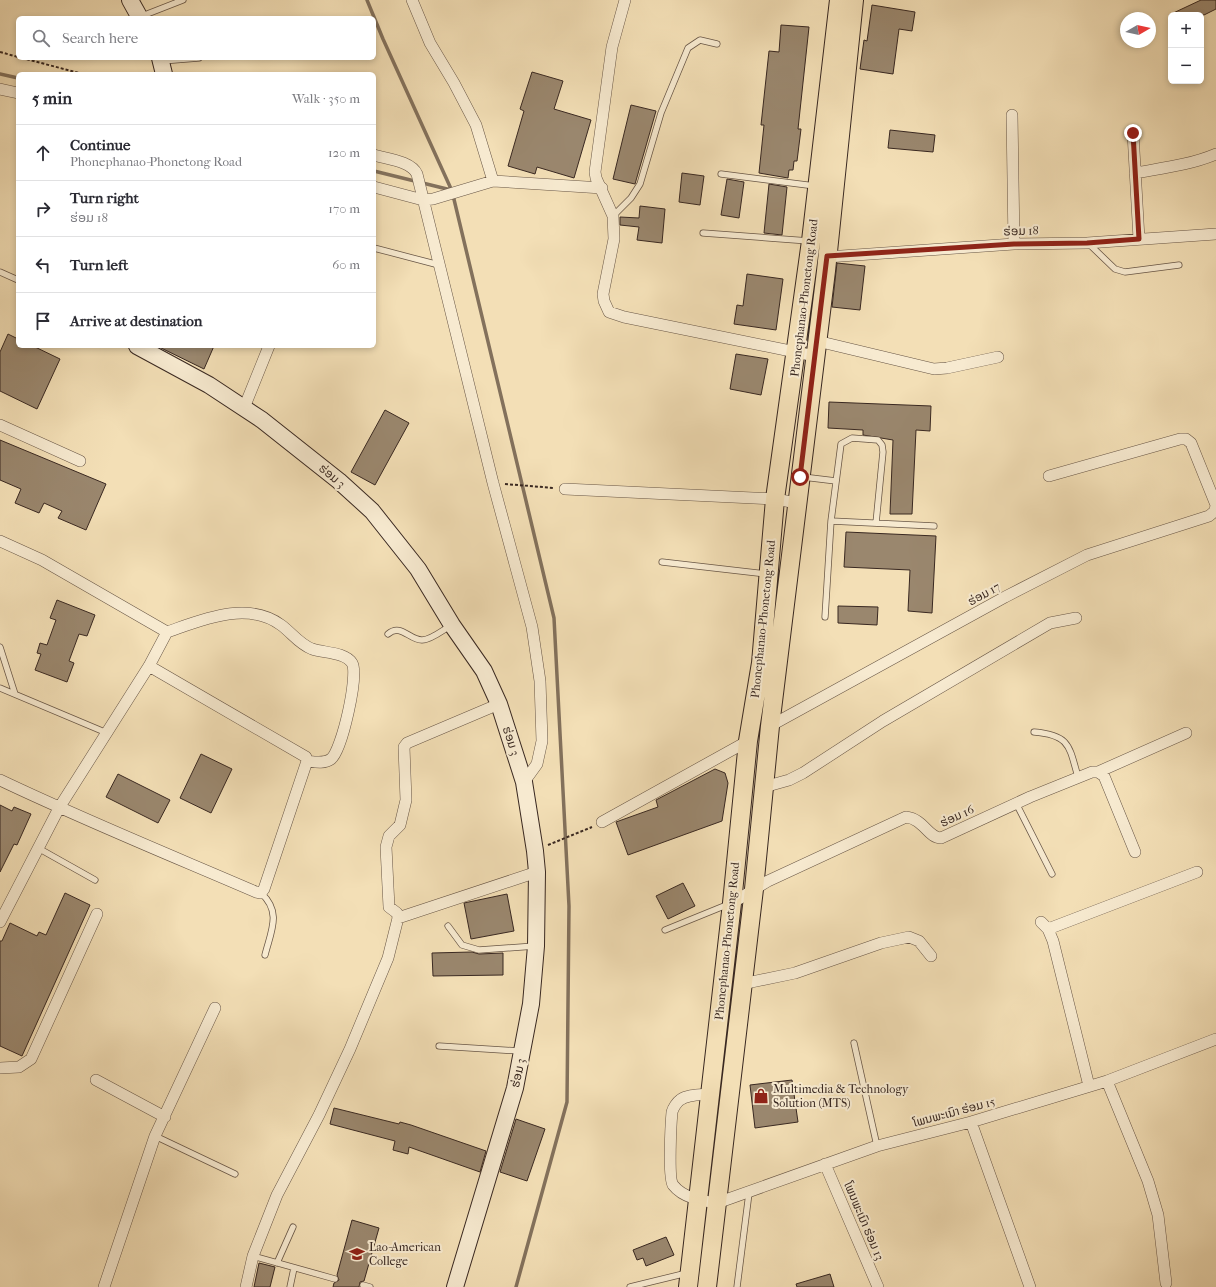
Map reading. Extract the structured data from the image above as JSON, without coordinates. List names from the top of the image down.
{
  "streets": {
    "main road": ["Phonephanao-Phonetong Road"],
    "street": [
      "ຮ່ອມ 18",
      "ຮ່ອມ 3",
      "ຮ່ອມ 17",
      "ຮ່ອມ 16",
      "ໂພນພະເນົາ ຮ່ອມ 15",
      "ໂພນພະເນົາ ຮ່ອມ 13"
    ]
  },
  "crossings": [
    ["ຮ່ອມ 18", "Phonephanao-Phonetong Road"],
    ["Phonephanao-Phonetong Road", "ຮ່ອມ 17"],
    ["Phonephanao-Phonetong Road", "ຮ່ອມ 16"],
    ["Phonephanao-Phonetong Road", "ໂພນພະເນົາ ຮ່ອມ 15"],
    ["ໂພນພະເນົາ ຮ່ອມ 15", "ໂພນພະເນົາ ຮ່ອມ 13"]
  ],
  "places": {
    "shop": ["Multimedia & Technology Solution (MTS)"],
    "school or university": ["Lao-American College"]
  },
  "north": "right",
  "page": {
    "map_buttons": ["+", "−"],
    "search": "Search here",
    "heading": ["5 min", "Walk · 350 m"],
    "list": [
      ["Continue", "Phonephanao-Phonetong Road", "120 m"],
      ["Turn right", "ຮ່ອມ 18", "170 m"],
      ["Turn left", "60 m"],
      "Arrive at destination"
    ]
  }
}
